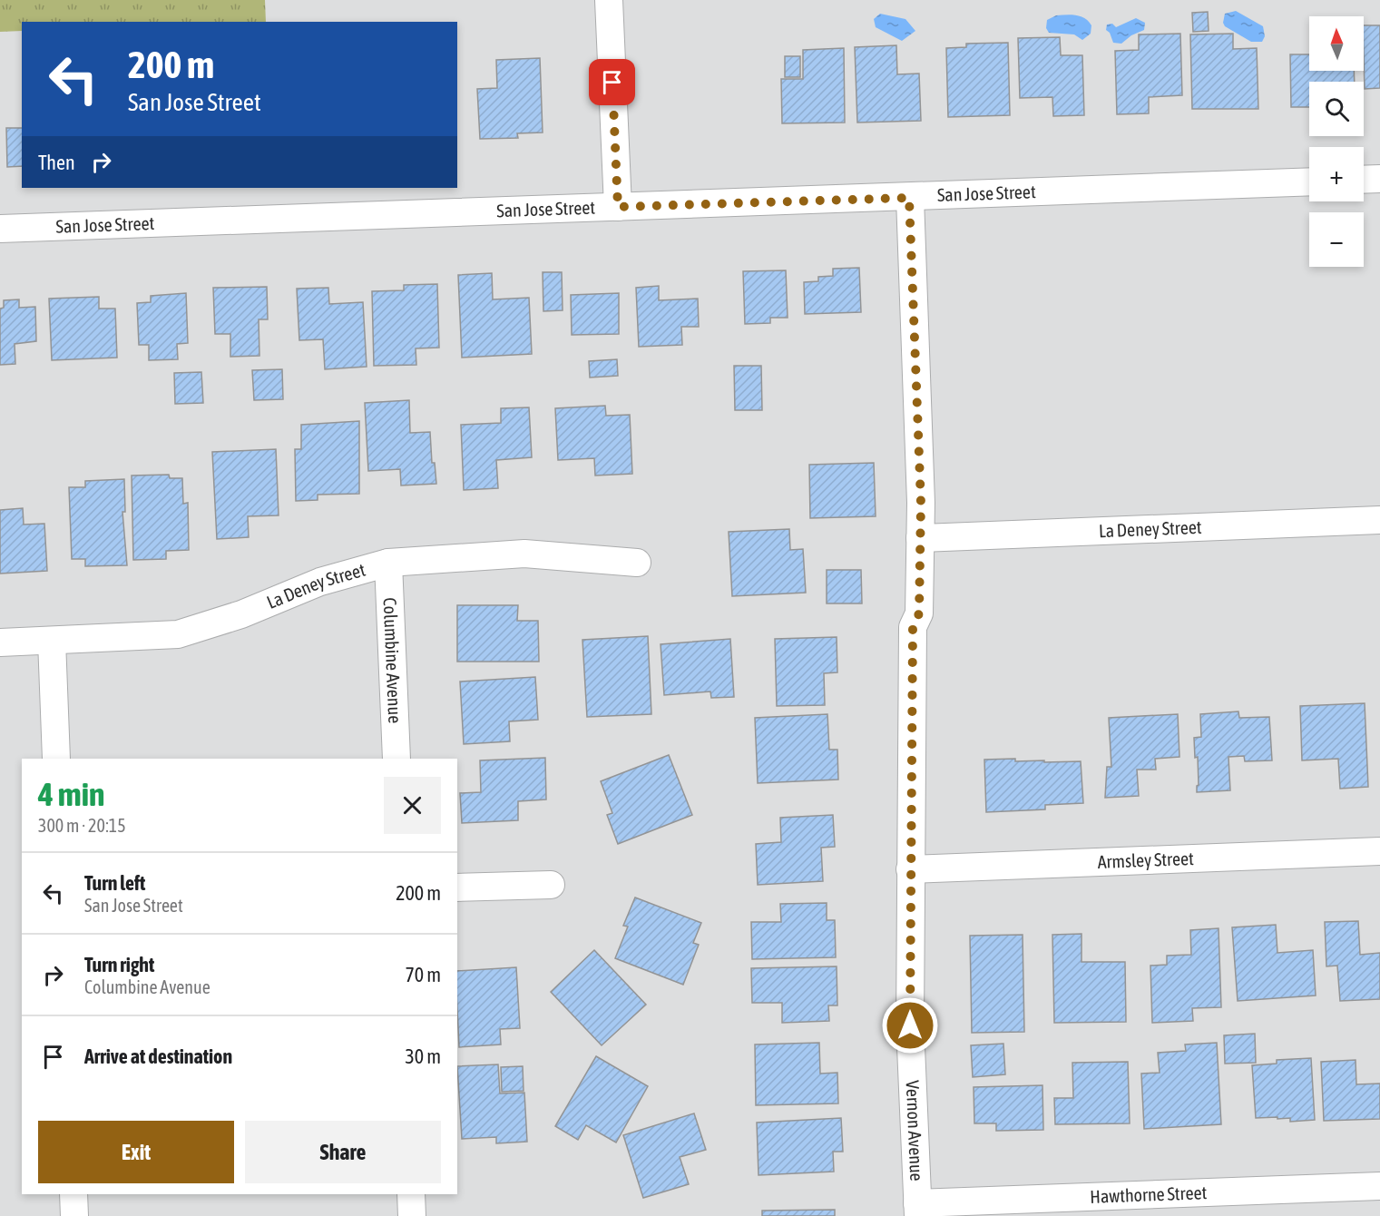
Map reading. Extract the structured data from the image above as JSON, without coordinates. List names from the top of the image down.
{
  "streets": {
    "street": [
      "San Jose Street",
      "La Deney Street",
      "Columbine Avenue",
      "Armsley Street",
      "Vernon Avenue",
      "Hawthorne Street"
    ]
  },
  "crossings": [
    ["San Jose Street", "Vernon Avenue"],
    ["La Deney Street", "Columbine Avenue"],
    ["La Deney Street", "Vernon Avenue"],
    ["Armsley Street", "Vernon Avenue"],
    ["Vernon Avenue", "Hawthorne Street"]
  ],
  "north": "top",
  "page": {
    "map_buttons": ["+", "−"],
    "turn": ["200 m", "San Jose Street"],
    "then": "Then",
    "heading": ["4 min", "300 m · 20:15"],
    "list": [
      {
        "name": "Turn left",
        "note": "San Jose Street",
        "value": "200 m"
      },
      {
        "name": "Turn right",
        "note": "Columbine Avenue",
        "value": "70 m"
      },
      {
        "name": "Arrive at destination",
        "value": "30 m"
      }
    ],
    "buttons": ["Exit", "Share"]
  }
}
